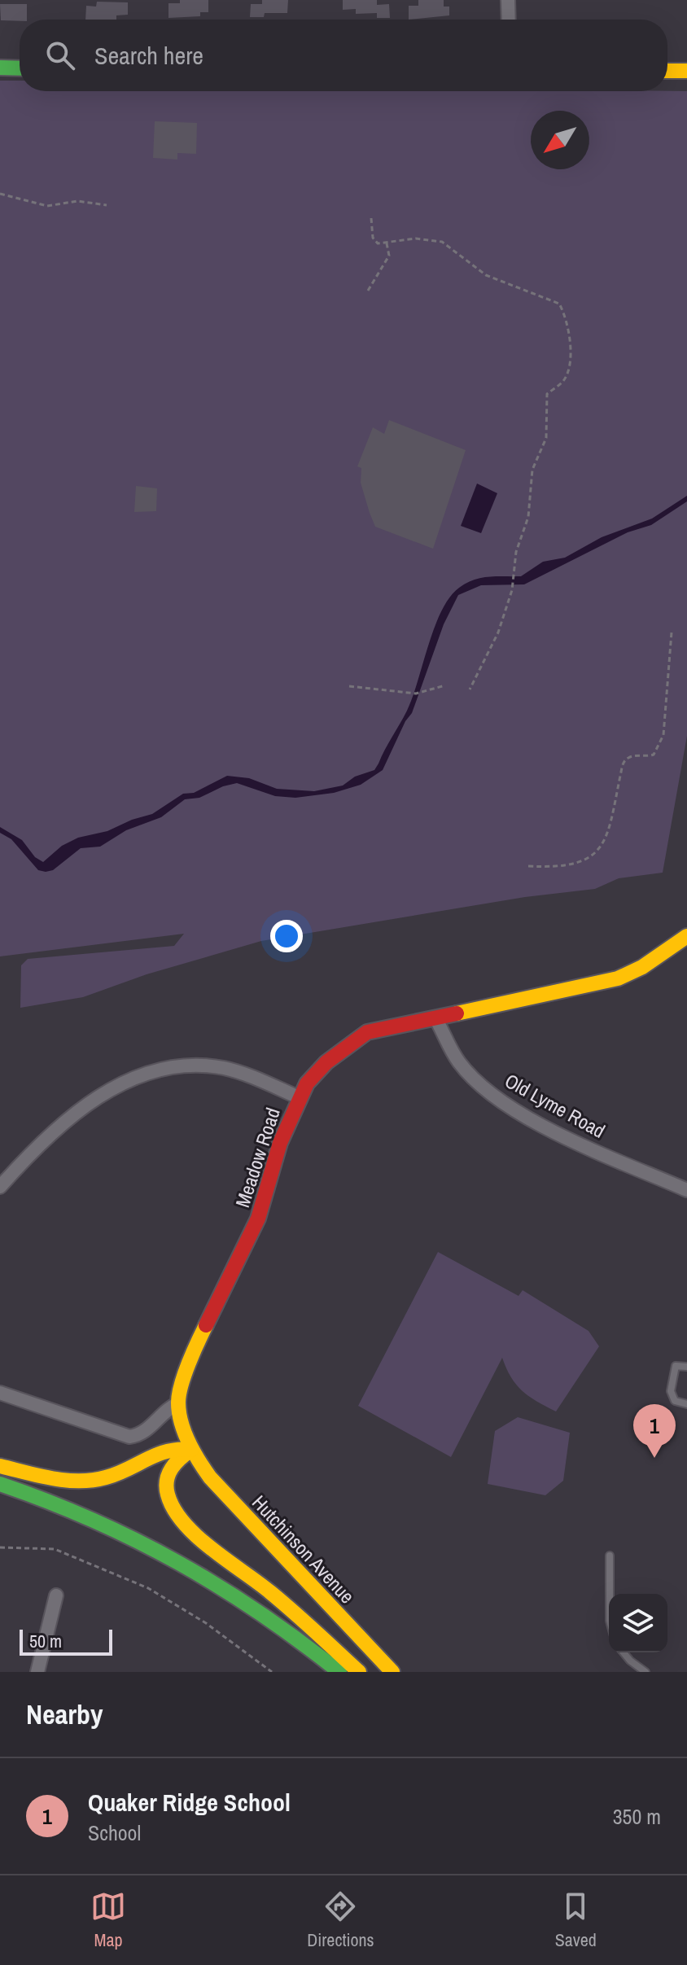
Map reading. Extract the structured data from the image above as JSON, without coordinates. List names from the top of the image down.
{
  "streets": {
    "main road": ["Meadow Road", "Hutchinson Avenue"],
    "street": ["Old Lyme Road"]
  },
  "crossings": [
    ["Old Lyme Road", "Meadow Road"]
  ],
  "scale_bar": "50 m",
  "north": "bottom left",
  "page": {
    "search": "Search here",
    "pins": "1",
    "scale": "50 m",
    "heading": "Nearby",
    "list": [
      {
        "mark": "1",
        "name": "Quaker Ridge School",
        "note": "School",
        "value": "350 m"
      }
    ],
    "nav": ["Map", "Directions", "Saved"]
  }
}
